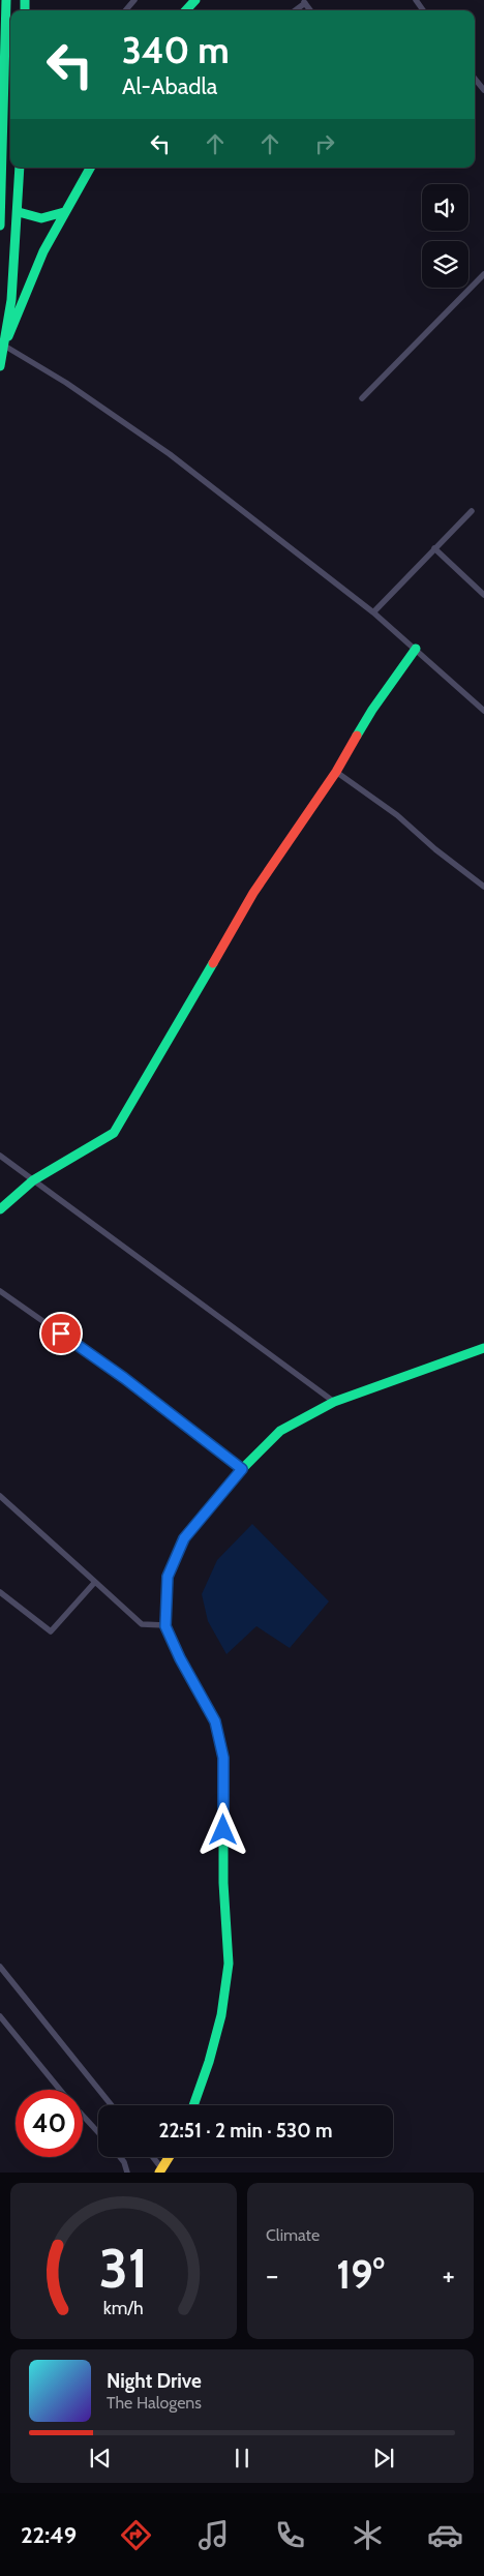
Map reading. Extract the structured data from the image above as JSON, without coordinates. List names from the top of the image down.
{
  "page": {
    "turn": ["340 m", "Al-Abadla"],
    "limit": "40",
    "trip": "22:51 · 2 min · 530 m",
    "tile": "Climate",
    "heat": ["−", "19°", "+"],
    "song": ["Night Drive", "The Halogens"],
    "tabs": "22:49",
    "gauge": ["31", "km/h"]
  }
}
